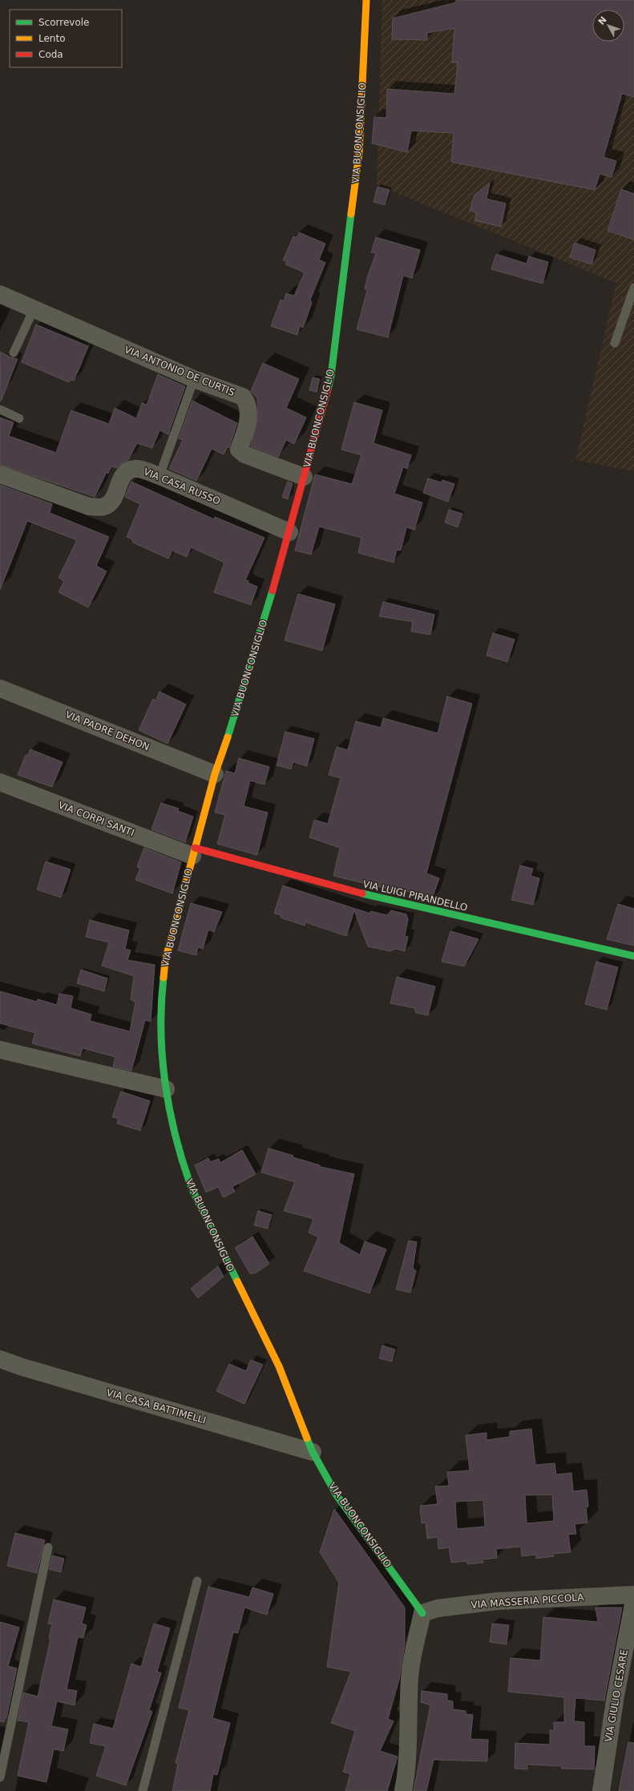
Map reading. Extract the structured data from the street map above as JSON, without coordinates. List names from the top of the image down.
{
  "streets": {
    "street": [
      "VIA BUONCONSIGLIO",
      "VIA ANTONIO DE CURTIS",
      "VIA CASA RUSSO",
      "VIA PADRE DEHON",
      "VIA CORPI SANTI",
      "VIA LUIGI PIRANDELLO",
      "VIA CASA BATTIMELLI",
      "VIA MASSERIA PICCOLA",
      "VIA GIULIO CESARE"
    ]
  },
  "crossings": [
    ["VIA BUONCONSIGLIO", "VIA ANTONIO DE CURTIS"],
    ["VIA BUONCONSIGLIO", "VIA CASA RUSSO"],
    ["VIA BUONCONSIGLIO", "VIA PADRE DEHON"],
    ["VIA BUONCONSIGLIO", "VIA CORPI SANTI"],
    ["VIA BUONCONSIGLIO", "VIA LUIGI PIRANDELLO"],
    ["VIA BUONCONSIGLIO", "VIA CASA BATTIMELLI"],
    ["VIA BUONCONSIGLIO", "VIA MASSERIA PICCOLA"],
    ["VIA CORPI SANTI", "VIA LUIGI PIRANDELLO"]
  ],
  "legend": ["Scorrevole", "Lento", "Coda"],
  "north": "top left"
}
